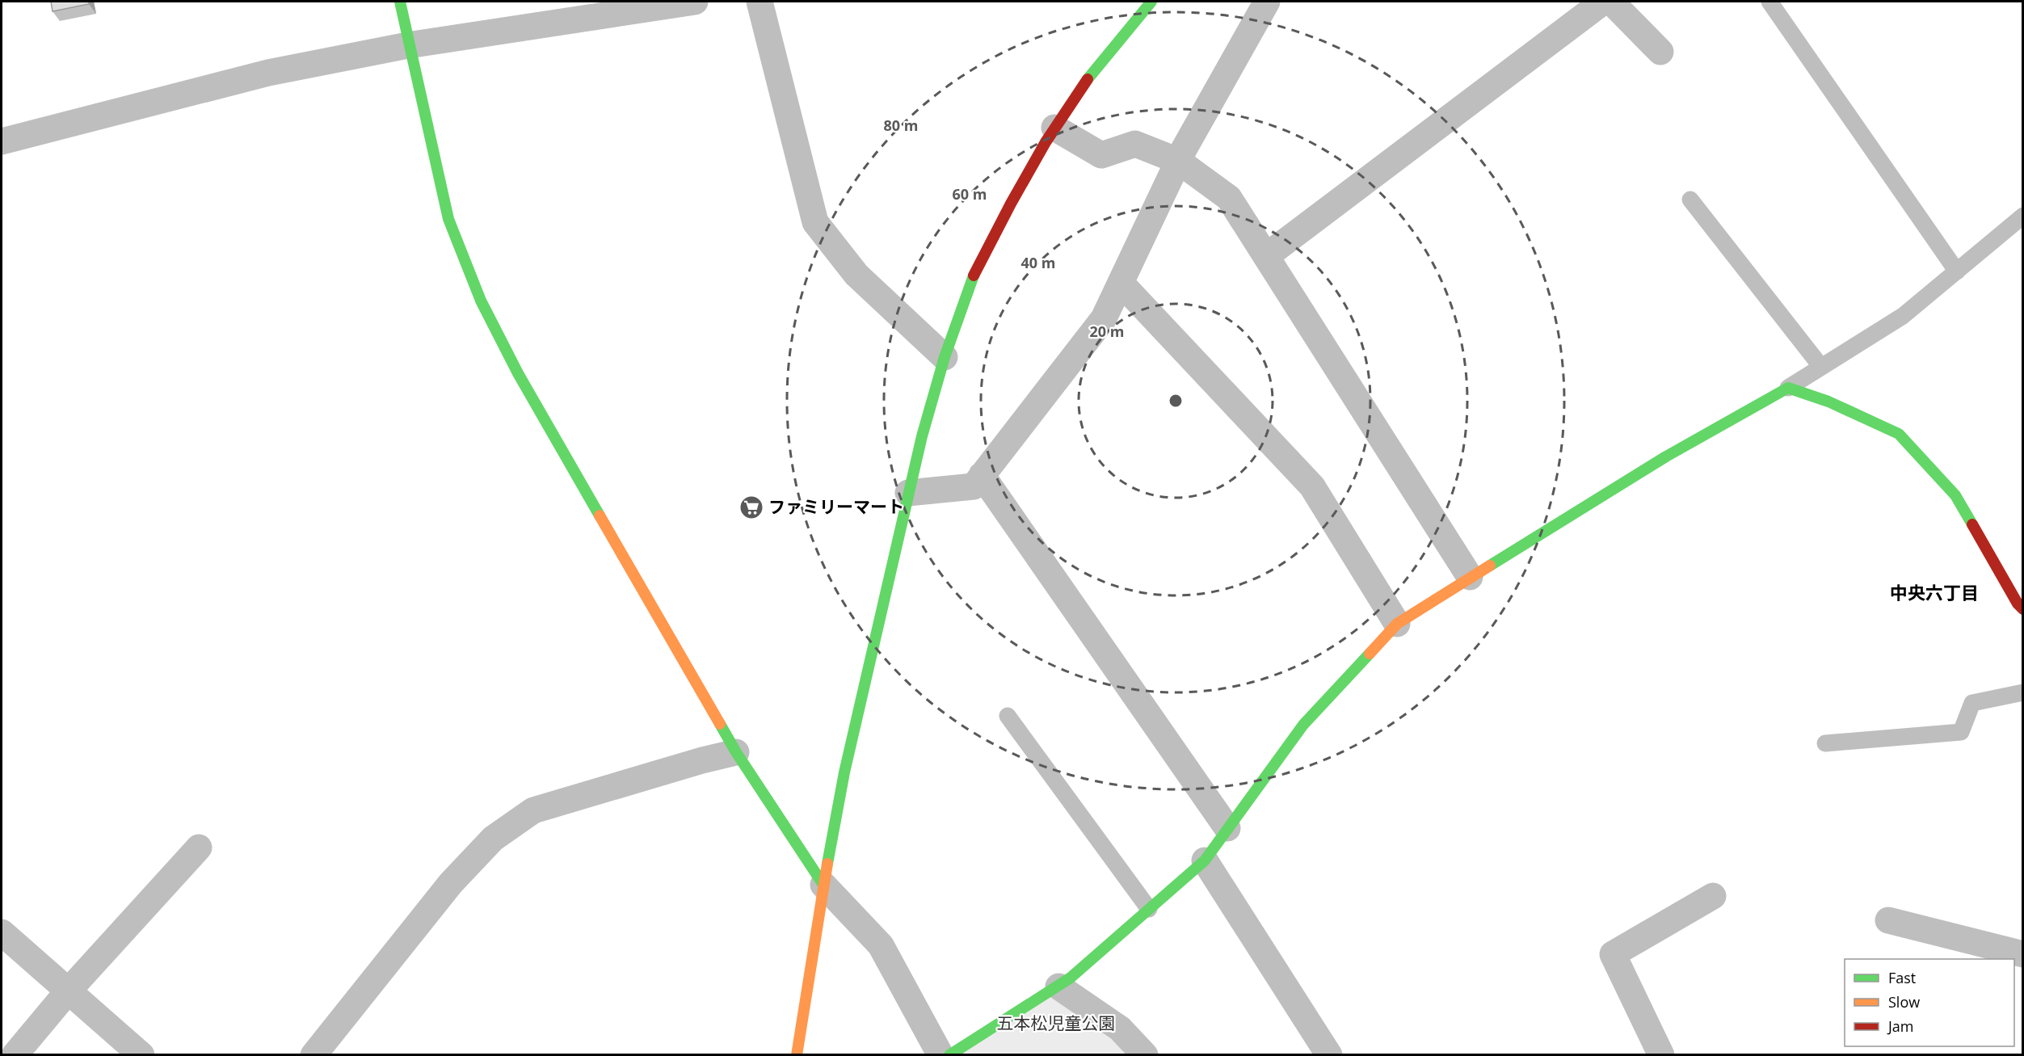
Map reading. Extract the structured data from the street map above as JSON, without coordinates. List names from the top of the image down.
{
  "districts": ["中央六丁目"],
  "parks": ["五本松児童公園"],
  "places": {
    "supermarket": ["ファミリーマート"]
  },
  "legend": ["Fast", "Slow", "Jam"],
  "rings": [
    "80 m",
    "60 m",
    "40 m",
    "20 m"
  ]
}
